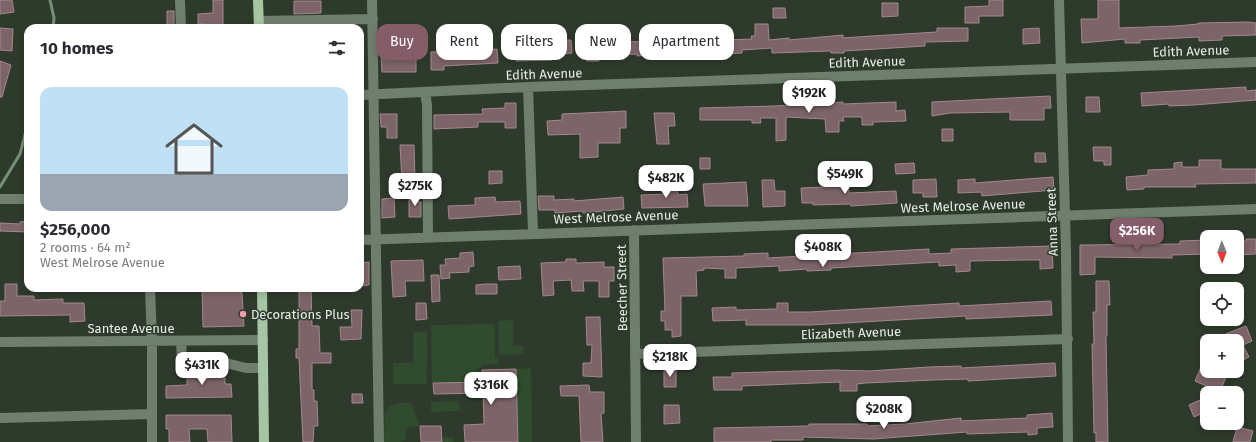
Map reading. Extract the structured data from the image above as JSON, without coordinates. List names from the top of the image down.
{
  "streets": {
    "street": [
      "Edith Avenue",
      "West Melrose Avenue",
      "Anna Street",
      "Beecher Street",
      "Santee Avenue",
      "Elizabeth Avenue"
    ]
  },
  "crossings": [
    ["Edith Avenue", "Anna Street"],
    ["West Melrose Avenue", "Anna Street"],
    ["West Melrose Avenue", "Beecher Street"],
    ["Anna Street", "Elizabeth Avenue"],
    ["Beecher Street", "Elizabeth Avenue"]
  ],
  "places": ["Decorations Plus"],
  "north": "bottom",
  "page": {
    "chip": [
      "Buy",
      "Rent",
      "Filters",
      "New",
      "Apartment"
    ],
    "heading": "10 homes",
    "list": [
      {
        "name": "$256,000",
        "note": "2 rooms · 64 m² · West Melrose Avenue"
      }
    ],
    "price": [
      "$192K",
      "$549K",
      "$482K",
      "$275K",
      "$256K",
      "$408K",
      "$218K",
      "$431K",
      "$316K",
      "$208K"
    ],
    "map_buttons": ["+", "−"]
  }
}
